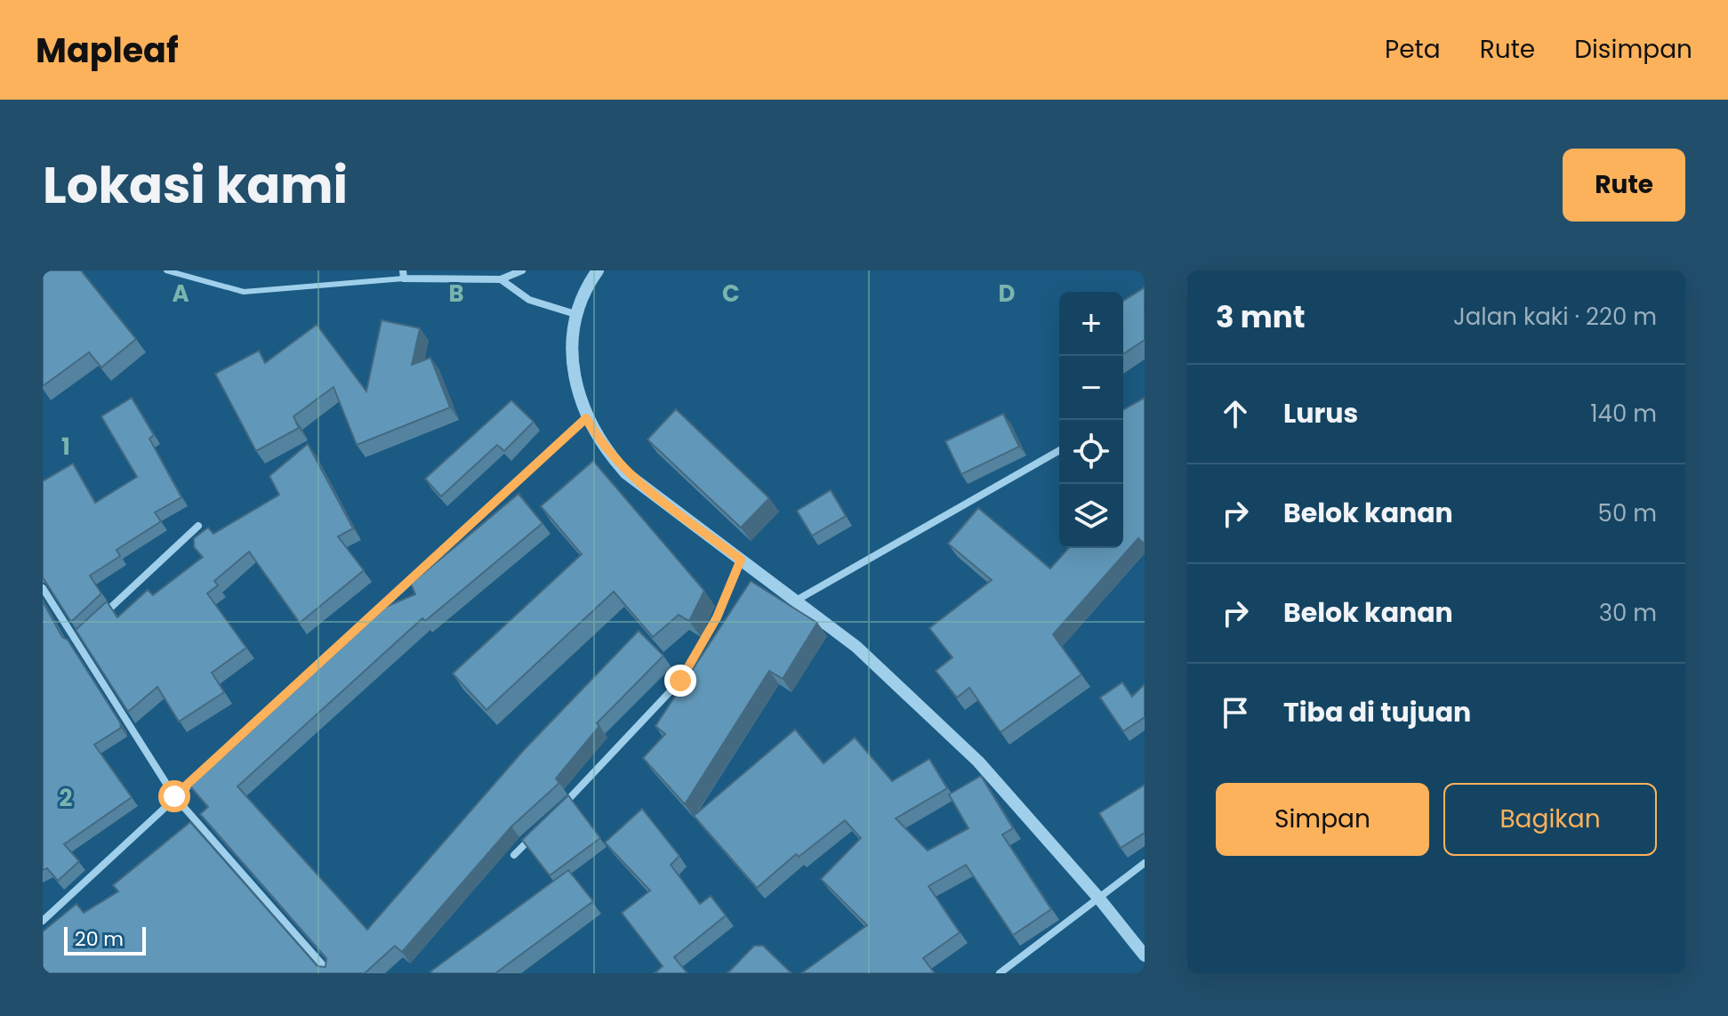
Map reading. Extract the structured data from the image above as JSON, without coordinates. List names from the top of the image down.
{
  "scale_bar": "20 m",
  "page": {
    "header": "Mapleaf",
    "nav": ["Peta", "Rute", "Disimpan"],
    "title": "Lokasi kami",
    "buttons": [
      "Rute",
      ["Simpan", "Bagikan"]
    ],
    "heading": ["3 mnt", "Jalan kaki · 220 m"],
    "map_buttons": ["+", "−"],
    "list": [
      ["Lurus", "140 m"],
      ["Belok kanan", "50 m"],
      ["Belok kanan", "30 m"],
      "Tiba di tujuan"
    ],
    "scale": "20 m"
  },
  "grid": {
    "columns": [
      "A",
      "B",
      "C",
      "D"
    ],
    "rows": ["1", "2"]
  }
}
